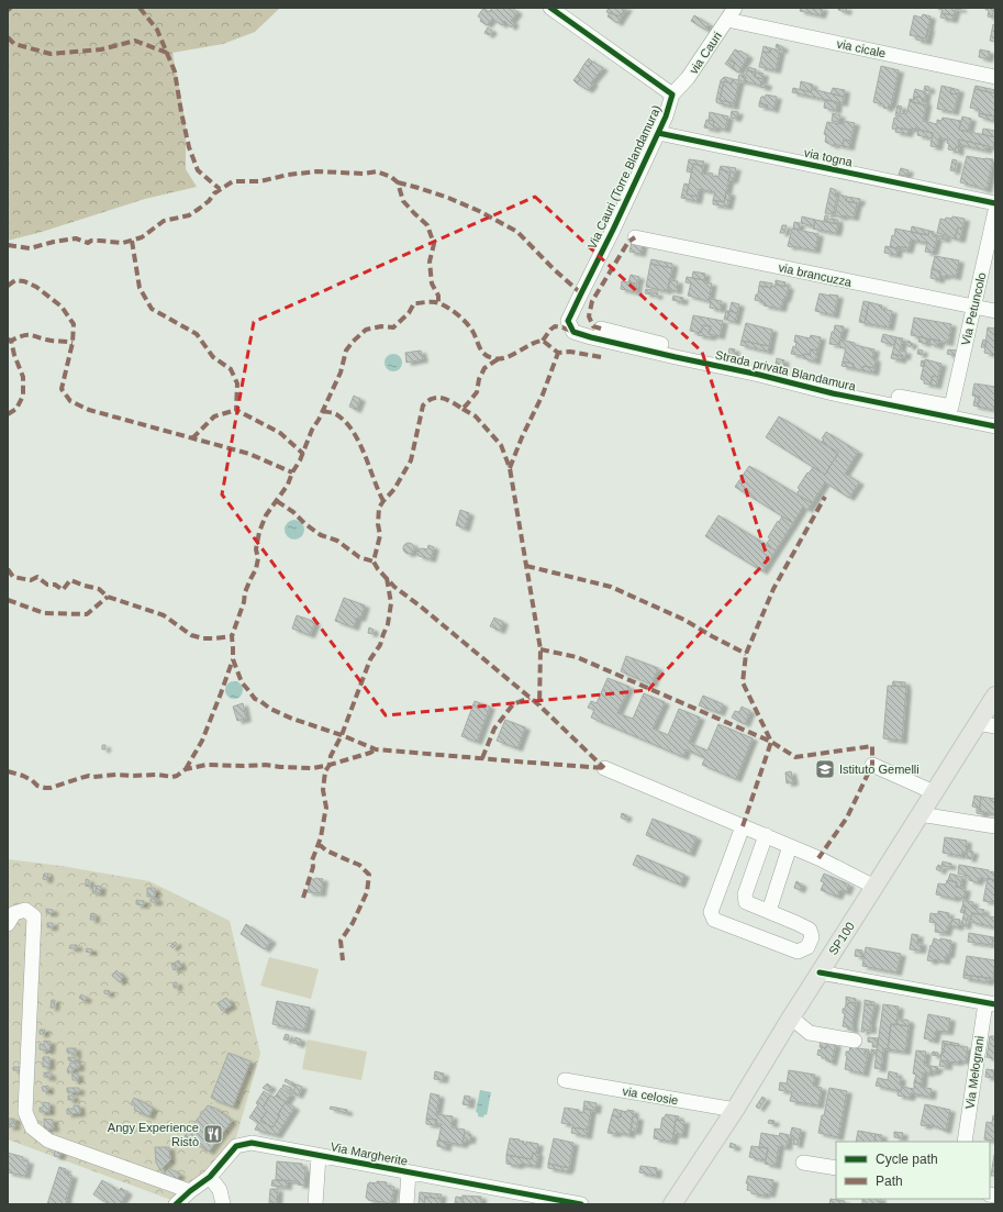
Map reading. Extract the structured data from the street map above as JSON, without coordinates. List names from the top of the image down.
{
  "streets": {
    "main road": ["SP100"],
    "street": [
      "via cicale",
      "via Cauri",
      "via togna",
      "Via Cauri (Torre Blandamura)",
      "via brancuzza",
      "Via Petuncolo",
      "Strada privata Blandamura",
      "Via Melograni",
      "via celosie",
      "Via Margherite"
    ]
  },
  "crossings": [
    ["via cicale", "via Cauri"],
    ["via Cauri", "Via Cauri (Torre Blandamura)"],
    ["via togna", "Via Cauri (Torre Blandamura)"],
    ["Via Cauri (Torre Blandamura)", "Strada privata Blandamura"],
    ["via brancuzza", "Via Petuncolo"],
    ["Via Petuncolo", "Strada privata Blandamura"],
    ["SP100", "via celosie"]
  ],
  "places": {
    "school or university": ["Istituto Gemelli"],
    "restaurant": ["Angy Experience Ristò"]
  },
  "legend": ["Cycle path", "Path"]
}
